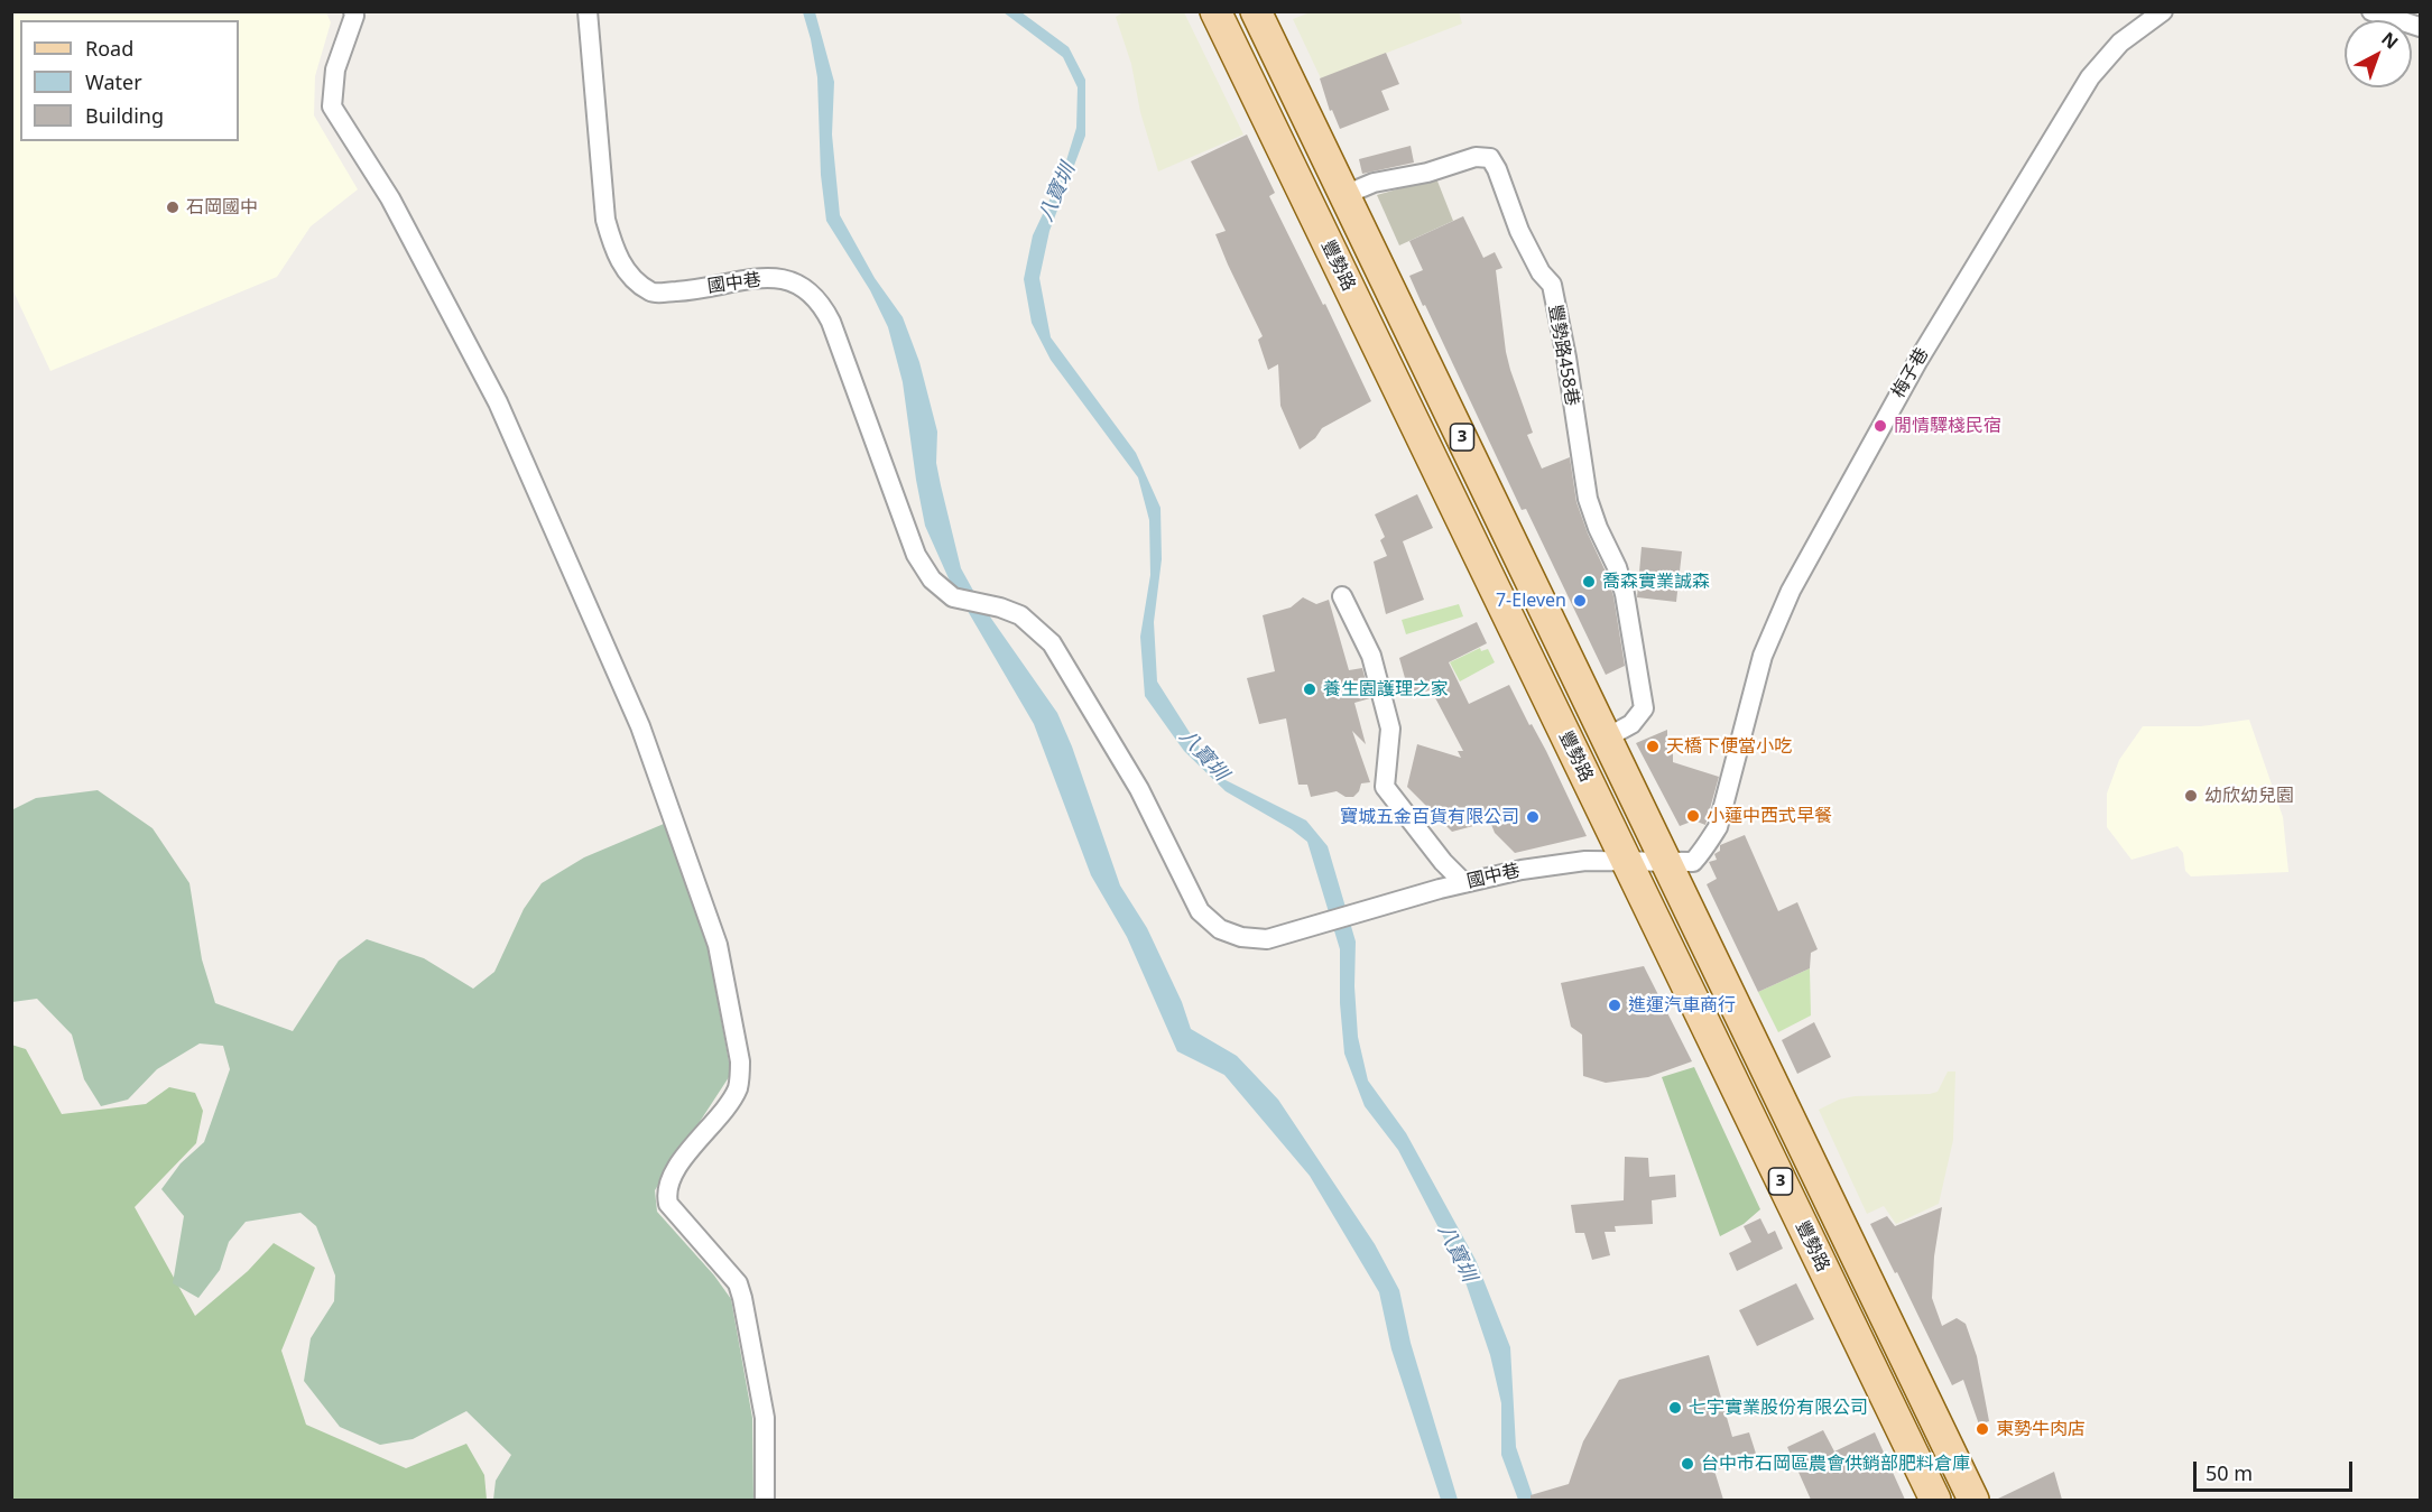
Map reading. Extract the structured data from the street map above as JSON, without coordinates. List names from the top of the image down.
{
  "streets": {
    "main road": ["豐勢路", "3"],
    "street": ["國中巷", "豐勢路458巷", "梅子巷"]
  },
  "crossings": [
    ["豐勢路", "國中巷"],
    ["豐勢路", "豐勢路458巷"],
    ["豐勢路", "梅子巷"],
    ["國中巷", "梅子巷"]
  ],
  "water": ["八寶圳"],
  "places": [
    "石岡國中",
    "閒情驛棧民宿",
    "喬森實業誠森",
    "7-Eleven",
    "養生園護理之家",
    "天橋下便當小吃",
    "幼欣幼兒園",
    "小蓮中西式早餐",
    "寶城五金百貨有限公司",
    "進運汽車商行",
    "七宇實業股份有限公司",
    "東勢牛肉店",
    "台中市石岡區農會供銷部肥料倉庫"
  ],
  "legend": ["Road", "Water", "Building"],
  "scale_bar": "50 m",
  "north": "top right"
}
